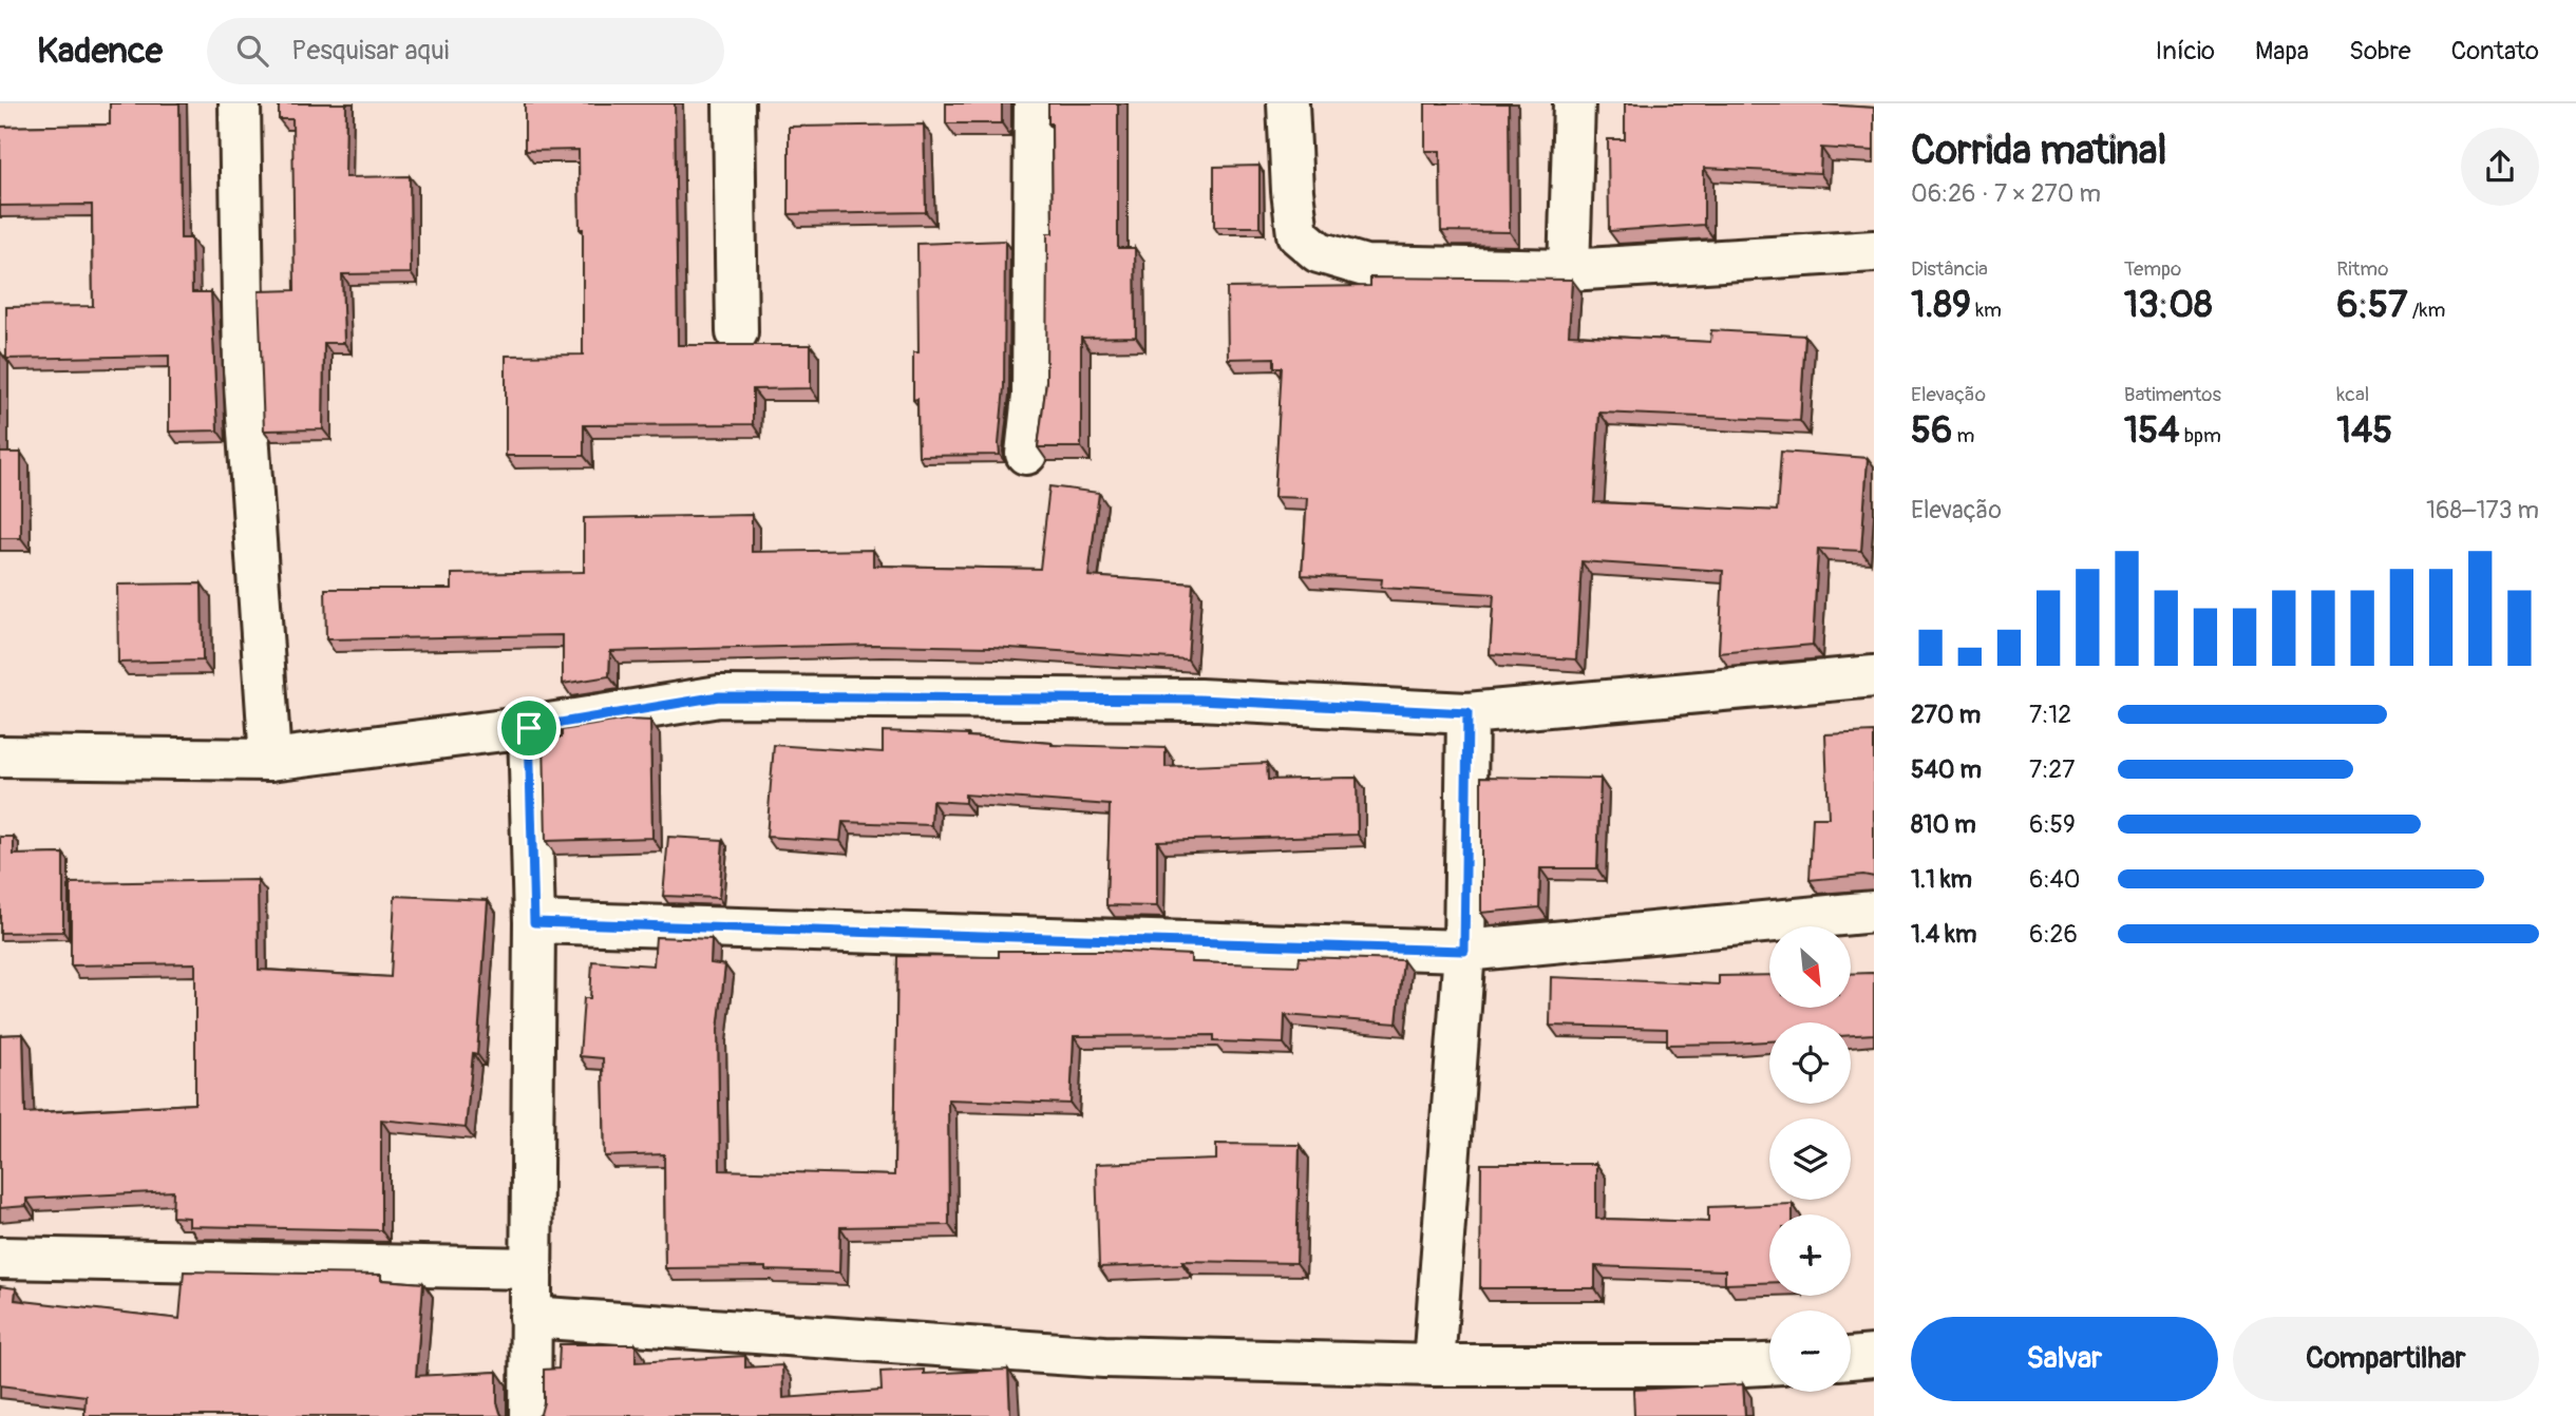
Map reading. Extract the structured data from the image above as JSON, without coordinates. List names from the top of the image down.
{
  "north": "bottom right",
  "page": {
    "header": "Kadence",
    "search": "Pesquisar aqui",
    "nav": [
      "Início",
      "Mapa",
      "Sobre",
      "Contato"
    ],
    "heading": ["Corrida matinal", "06:26 · 7 × 270 m"],
    "stats": [
      ["Distância", "1.89 km"],
      ["Tempo", "13:08"],
      ["Ritmo", "6:57 /km"],
      ["Elevação", "56 m"],
      ["Batimentos", "154 bpm"],
      ["kcal", "145"]
    ],
    "chart": ["Elevação", "168–173 m"],
    "list": [
      {
        "name": "270 m",
        "note": "7:12"
      },
      {
        "name": "540 m",
        "note": "7:27"
      },
      {
        "name": "810 m",
        "note": "6:59"
      },
      {
        "name": "1.1 km",
        "note": "6:40"
      },
      {
        "name": "1.4 km",
        "note": "6:26"
      }
    ],
    "map_buttons": ["+", "−"],
    "buttons": ["Salvar", "Compartilhar"]
  }
}
